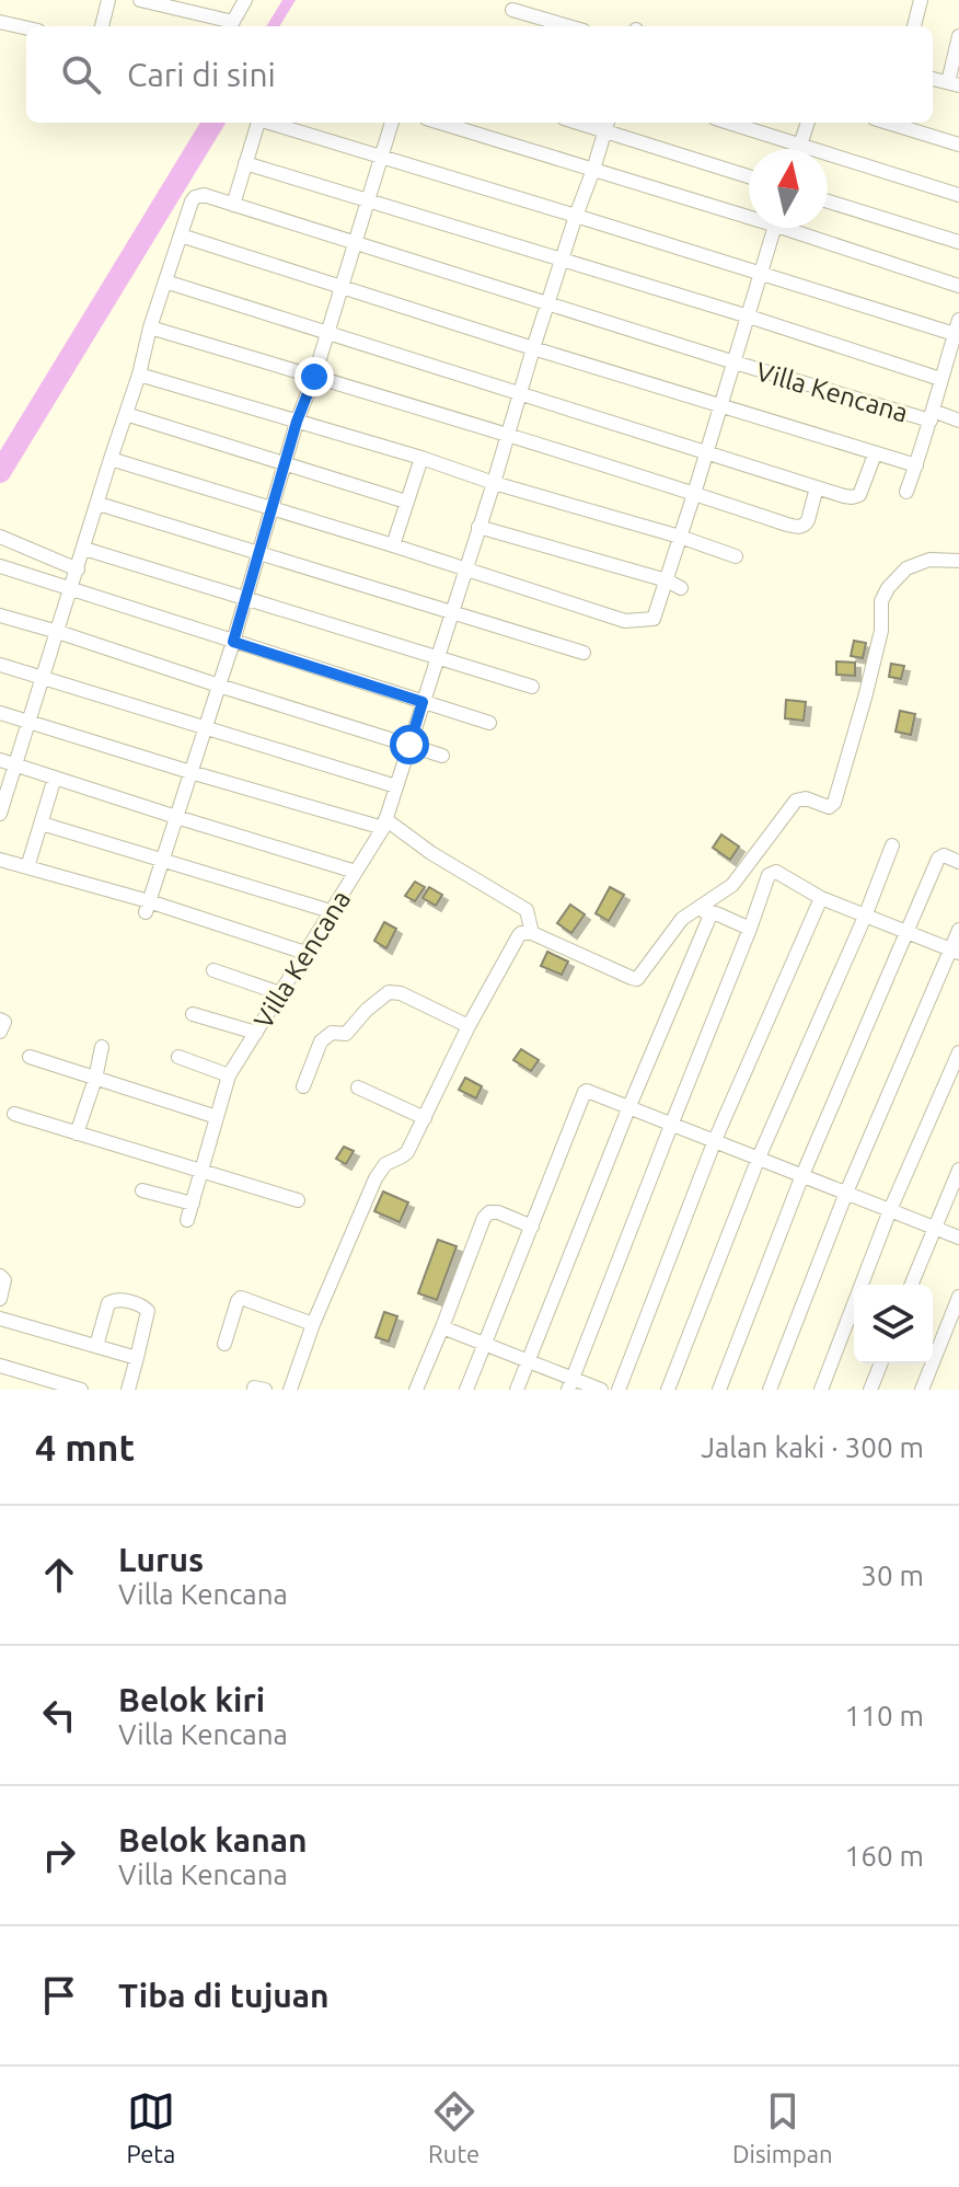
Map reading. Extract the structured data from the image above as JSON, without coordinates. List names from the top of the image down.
{
  "streets": {
    "street": ["Villa Kencana"]
  },
  "north": "top",
  "page": {
    "search": "Cari di sini",
    "heading": ["4 mnt", "Jalan kaki · 300 m"],
    "list": [
      ["Lurus", "Villa Kencana", "30 m"],
      ["Belok kiri", "Villa Kencana", "110 m"],
      ["Belok kanan", "Villa Kencana", "160 m"],
      "Tiba di tujuan"
    ],
    "nav": ["Peta", "Rute", "Disimpan"]
  }
}
